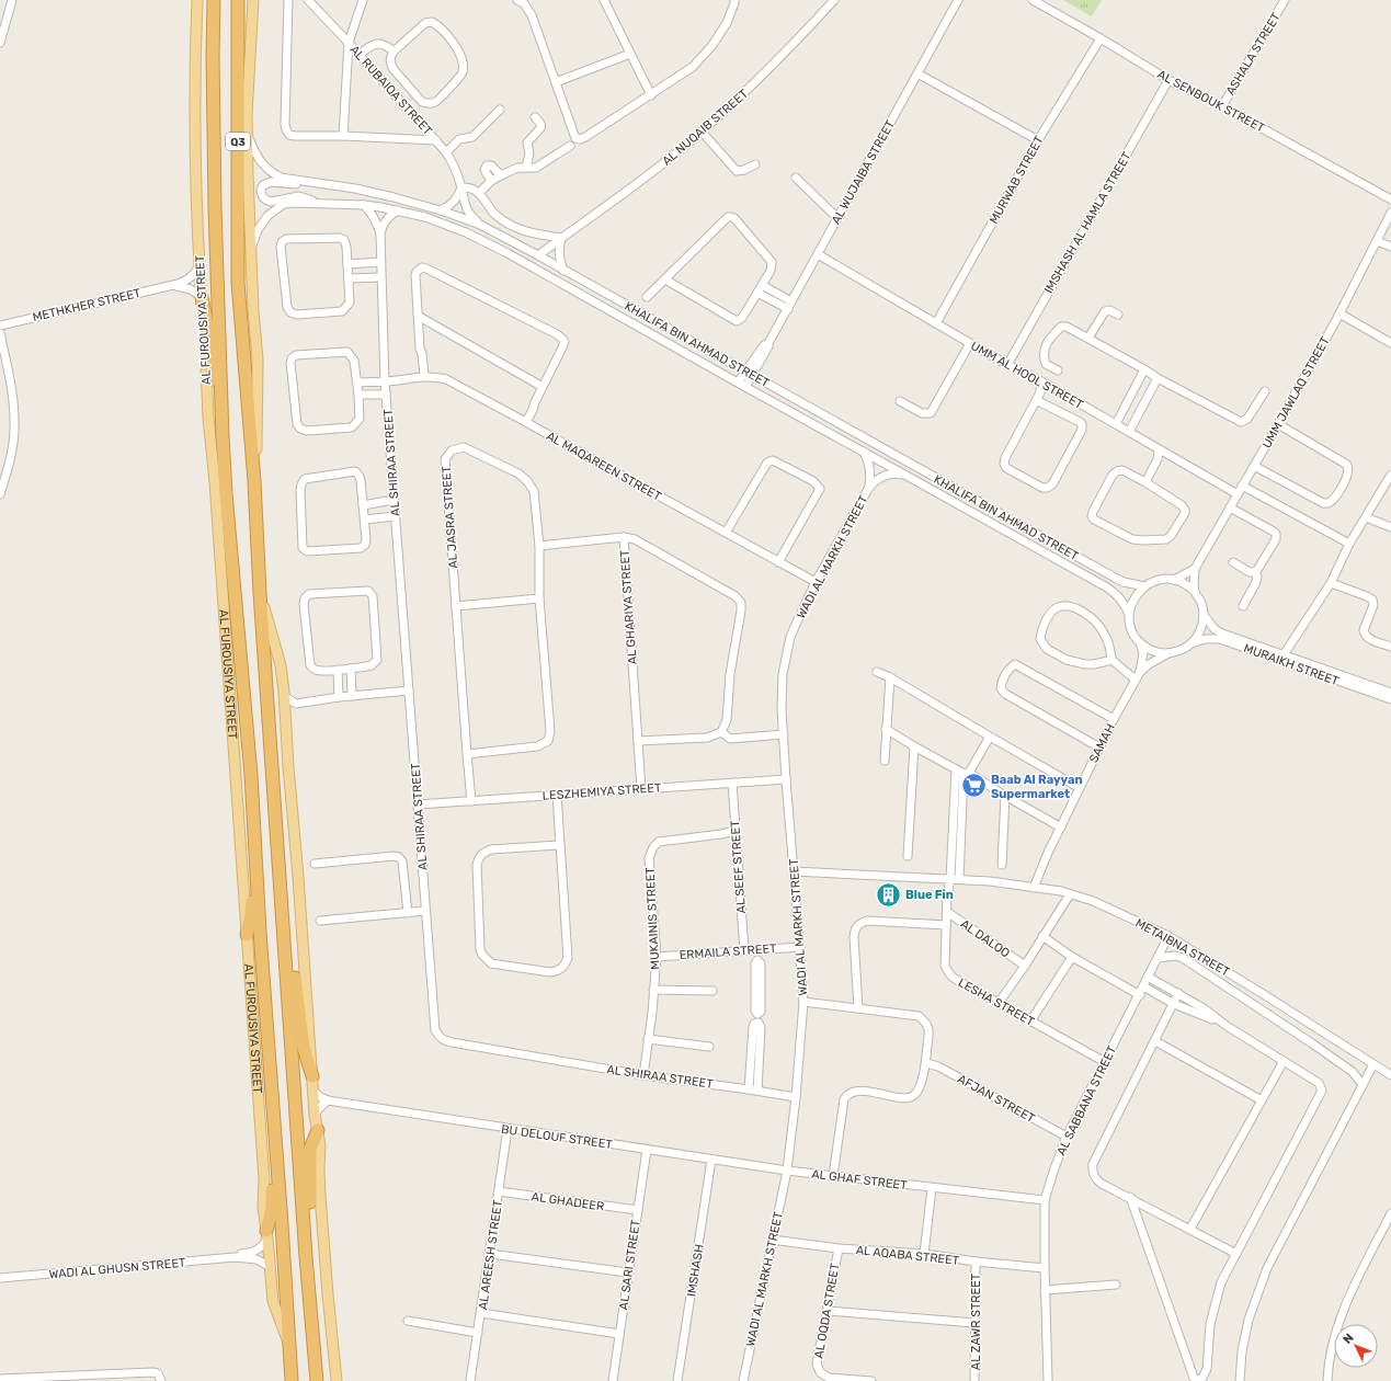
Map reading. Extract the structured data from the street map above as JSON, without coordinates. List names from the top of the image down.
{
  "streets": {
    "highway": ["Q3", "AL FUROUSIYA STREET"],
    "street": [
      "ASHALA STREET",
      "AL RUBAIQA STREET",
      "AL SENBOUK STREET",
      "AL NUQAIB STREET",
      "AL WUJAIBA STREET",
      "MURWAB STREET",
      "IMSHASH AL HAMLA STREET",
      "METHKHER STREET",
      "KHALIFA BIN AHMAD STREET",
      "UMM AL HOOL STREET",
      "UMM JAWLAQ STREET",
      "AL SHIRAA STREET",
      "AL MAQAREEN STREET",
      "AL JASRA STREET",
      "WADI AL MARKH STREET",
      "AL GHARIYA STREET",
      "MURAIKH STREET",
      "SAMAH",
      "LESZHEMIYA STREET",
      "AL SEEF STREET",
      "MUKAINIS STREET",
      "AL DALOO",
      "METAIBNA STREET",
      "ERMAILA STREET",
      "LESHA STREET",
      "AFJAN STREET",
      "AL SABBANA STREET",
      "BU DELOUF STREET",
      "AL GHAF STREET",
      "AL GHADEER",
      "AL AREESH STREET",
      "AL AQABA STREET",
      "AL SARI STREET",
      "WADI AL GHUSN STREET",
      "IMSHASH",
      "AL OQDA STREET",
      "AL ZAWR STREET"
    ]
  },
  "crossings": [
    ["ASHALA STREET", "AL SENBOUK STREET"],
    ["AL RUBAIQA STREET", "KHALIFA BIN AHMAD STREET"],
    ["AL SENBOUK STREET", "MURWAB STREET"],
    ["AL SENBOUK STREET", "IMSHASH AL HAMLA STREET"],
    ["AL NUQAIB STREET", "KHALIFA BIN AHMAD STREET"],
    ["AL WUJAIBA STREET", "KHALIFA BIN AHMAD STREET"],
    ["AL WUJAIBA STREET", "UMM AL HOOL STREET"],
    ["MURWAB STREET", "UMM AL HOOL STREET"],
    ["IMSHASH AL HAMLA STREET", "UMM AL HOOL STREET"],
    ["METHKHER STREET", "AL FUROUSIYA STREET"],
    ["AL FUROUSIYA STREET", "WADI AL GHUSN STREET"],
    ["KHALIFA BIN AHMAD STREET", "UMM JAWLAQ STREET"],
    ["KHALIFA BIN AHMAD STREET", "AL SHIRAA STREET"],
    ["KHALIFA BIN AHMAD STREET", "WADI AL MARKH STREET"],
    ["KHALIFA BIN AHMAD STREET", "MURAIKH STREET"],
    ["KHALIFA BIN AHMAD STREET", "SAMAH"],
    ["UMM AL HOOL STREET", "UMM JAWLAQ STREET"],
    ["UMM JAWLAQ STREET", "MURAIKH STREET"],
    ["UMM JAWLAQ STREET", "SAMAH"],
    ["AL SHIRAA STREET", "AL MAQAREEN STREET"],
    ["AL SHIRAA STREET", "WADI AL MARKH STREET"],
    ["AL SHIRAA STREET", "LESZHEMIYA STREET"],
    ["AL SHIRAA STREET", "MUKAINIS STREET"],
    ["AL MAQAREEN STREET", "WADI AL MARKH STREET"],
    ["AL JASRA STREET", "LESZHEMIYA STREET"],
    ["WADI AL MARKH STREET", "LESZHEMIYA STREET"],
    ["WADI AL MARKH STREET", "METAIBNA STREET"],
    ["WADI AL MARKH STREET", "ERMAILA STREET"],
    ["WADI AL MARKH STREET", "BU DELOUF STREET"],
    ["WADI AL MARKH STREET", "AL GHAF STREET"],
    ["WADI AL MARKH STREET", "AL AQABA STREET"],
    ["AL GHARIYA STREET", "LESZHEMIYA STREET"],
    ["MURAIKH STREET", "SAMAH"],
    ["SAMAH", "METAIBNA STREET"],
    ["LESZHEMIYA STREET", "AL SEEF STREET"],
    ["AL SEEF STREET", "MUKAINIS STREET"],
    ["AL SEEF STREET", "ERMAILA STREET"],
    ["MUKAINIS STREET", "ERMAILA STREET"],
    ["AL DALOO", "LESHA STREET"],
    ["METAIBNA STREET", "LESHA STREET"],
    ["METAIBNA STREET", "AL SABBANA STREET"],
    ["LESHA STREET", "AL SABBANA STREET"],
    ["AFJAN STREET", "AL SABBANA STREET"],
    ["AL SABBANA STREET", "AL GHAF STREET"],
    ["AL SABBANA STREET", "AL AQABA STREET"],
    ["BU DELOUF STREET", "AL GHAF STREET"],
    ["BU DELOUF STREET", "AL AREESH STREET"],
    ["BU DELOUF STREET", "AL SARI STREET"],
    ["BU DELOUF STREET", "IMSHASH"],
    ["AL GHADEER", "AL AREESH STREET"],
    ["AL GHADEER", "AL SARI STREET"],
    ["AL AQABA STREET", "AL OQDA STREET"],
    ["AL AQABA STREET", "AL ZAWR STREET"]
  ],
  "places": {
    "supermarket": ["Baab Al Rayyan Supermarket"],
    "building": ["Blue Fin"]
  },
  "north": "top left"
}
